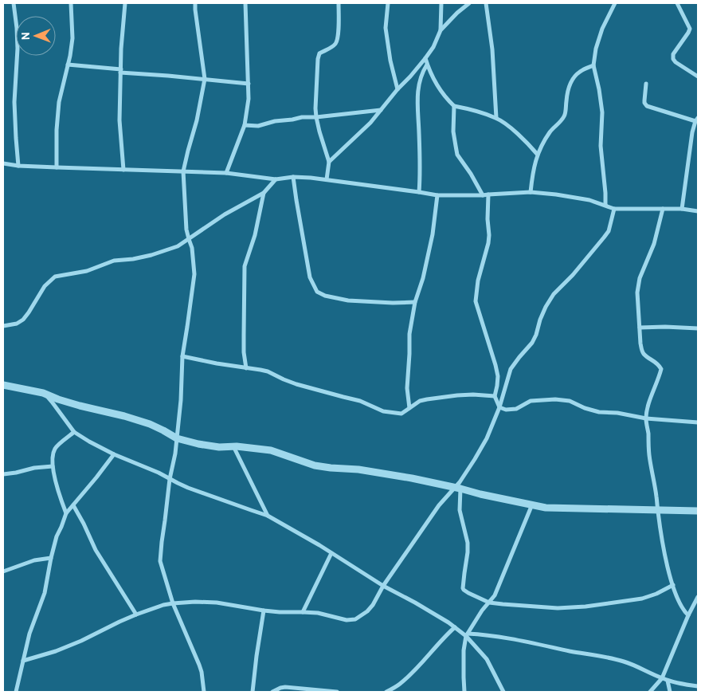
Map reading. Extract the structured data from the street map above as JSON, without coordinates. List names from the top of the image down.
{
  "north": "left"
}
